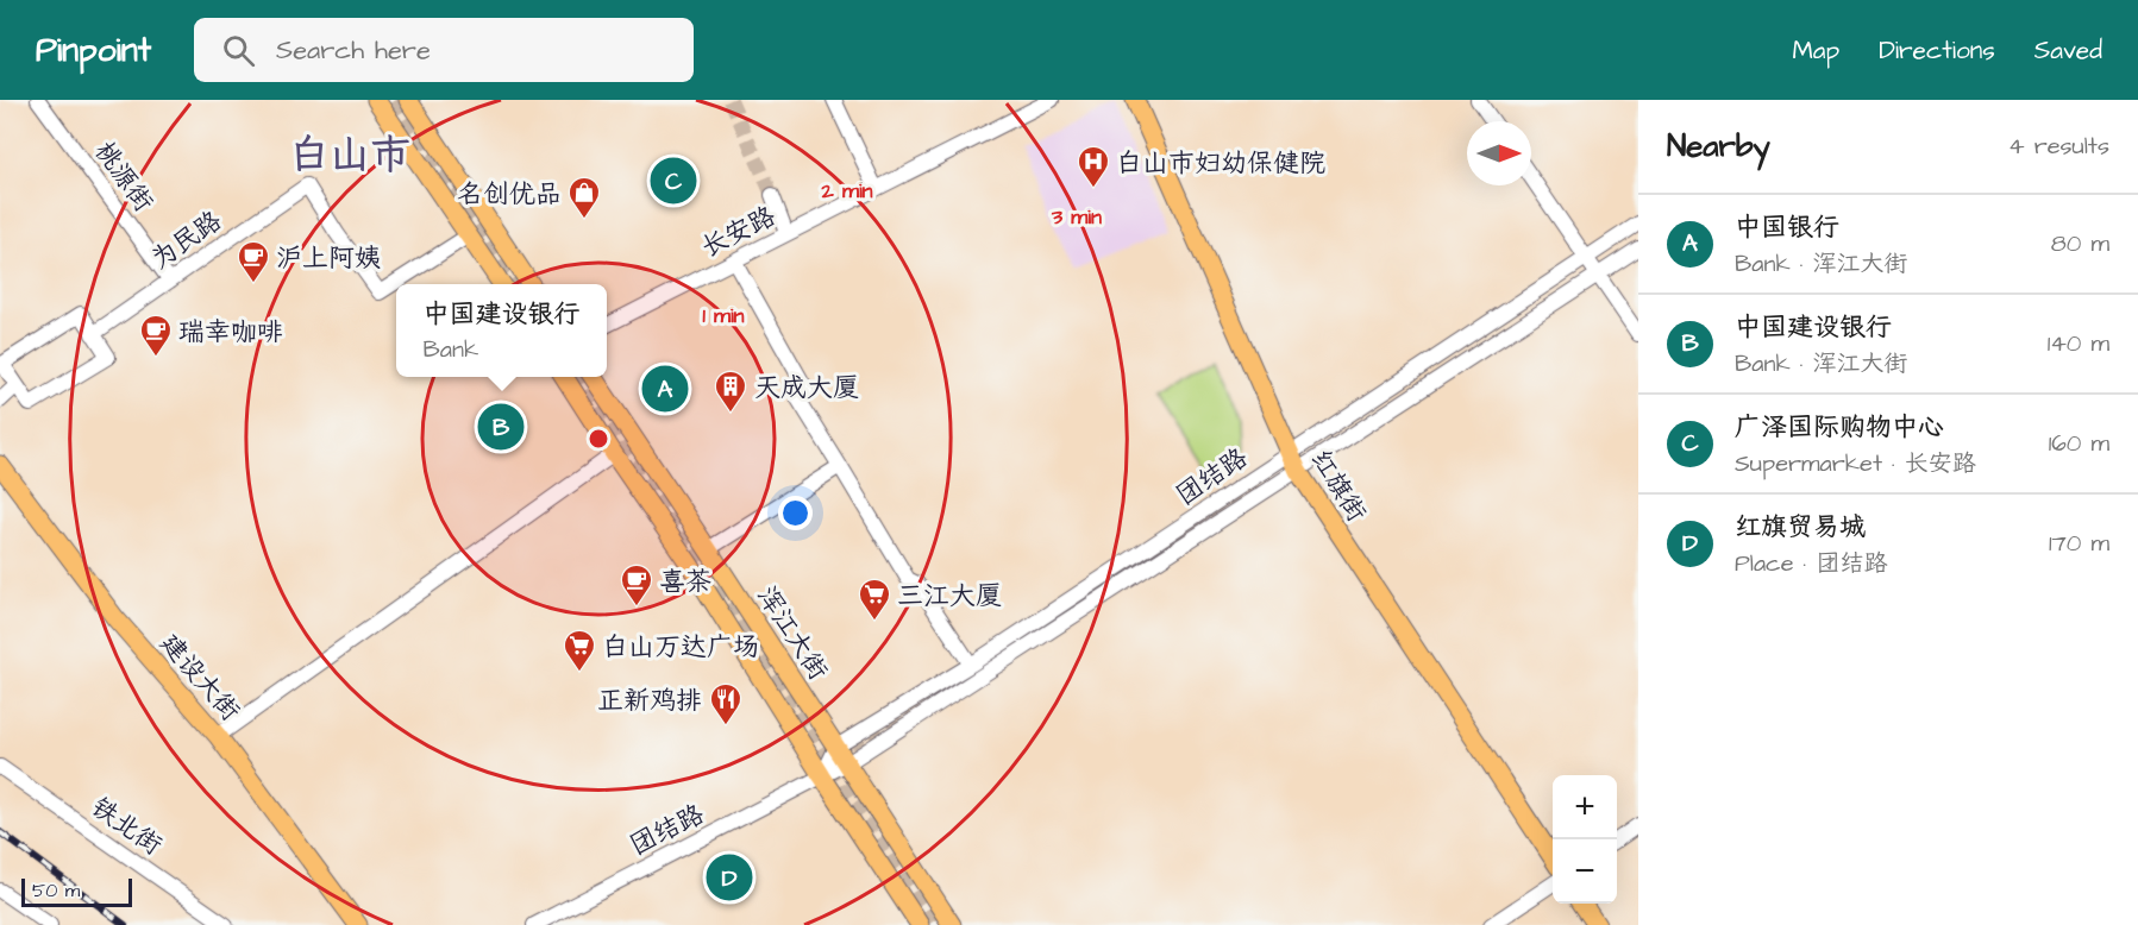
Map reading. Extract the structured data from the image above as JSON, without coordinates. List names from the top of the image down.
{
  "streets": {
    "main road": ["红旗街", "浑江大街", "建设大街"],
    "street": [
      "桃源街",
      "长安路",
      "为民路",
      "团结路",
      "铁北街"
    ]
  },
  "crossings": [
    ["桃源街", "为民路"],
    ["团结路", "红旗街"],
    ["团结路", "浑江大街"]
  ],
  "districts": ["白山市"],
  "places": {
    "hospital": ["白山市妇幼保健院"],
    "shop": ["名创优品"],
    "cafe": ["沪上阿姨", "瑞幸咖啡", "喜茶"],
    "building": ["天成大厦"],
    "supermarket": ["三江大厦", "白山万达广场"],
    "restaurant": ["正新鸡排"]
  },
  "scale_bar": "50 m",
  "north": "right",
  "page": {
    "header": "Pinpoint",
    "search": "Search here",
    "nav": ["Map", "Directions", "Saved"],
    "heading": ["Nearby", "4 results"],
    "pins": [
      "C",
      "A",
      "B",
      "D"
    ],
    "list": [
      {
        "mark": "A",
        "name": "中国银行",
        "note": "Bank · 浑江大街",
        "value": "80 m"
      },
      {
        "mark": "B",
        "name": "中国建设银行",
        "note": "Bank · 浑江大街",
        "value": "140 m"
      },
      {
        "mark": "C",
        "name": "广泽国际购物中心",
        "note": "Supermarket · 长安路",
        "value": "160 m"
      },
      {
        "mark": "D",
        "name": "红旗贸易城",
        "note": "Place · 团结路",
        "value": "170 m"
      }
    ],
    "popup": ["中国建设银行", "Bank"],
    "map_buttons": ["+", "−"],
    "scale": "50 m"
  },
  "rings": ["2 min", "3 min", "1 min"]
}
